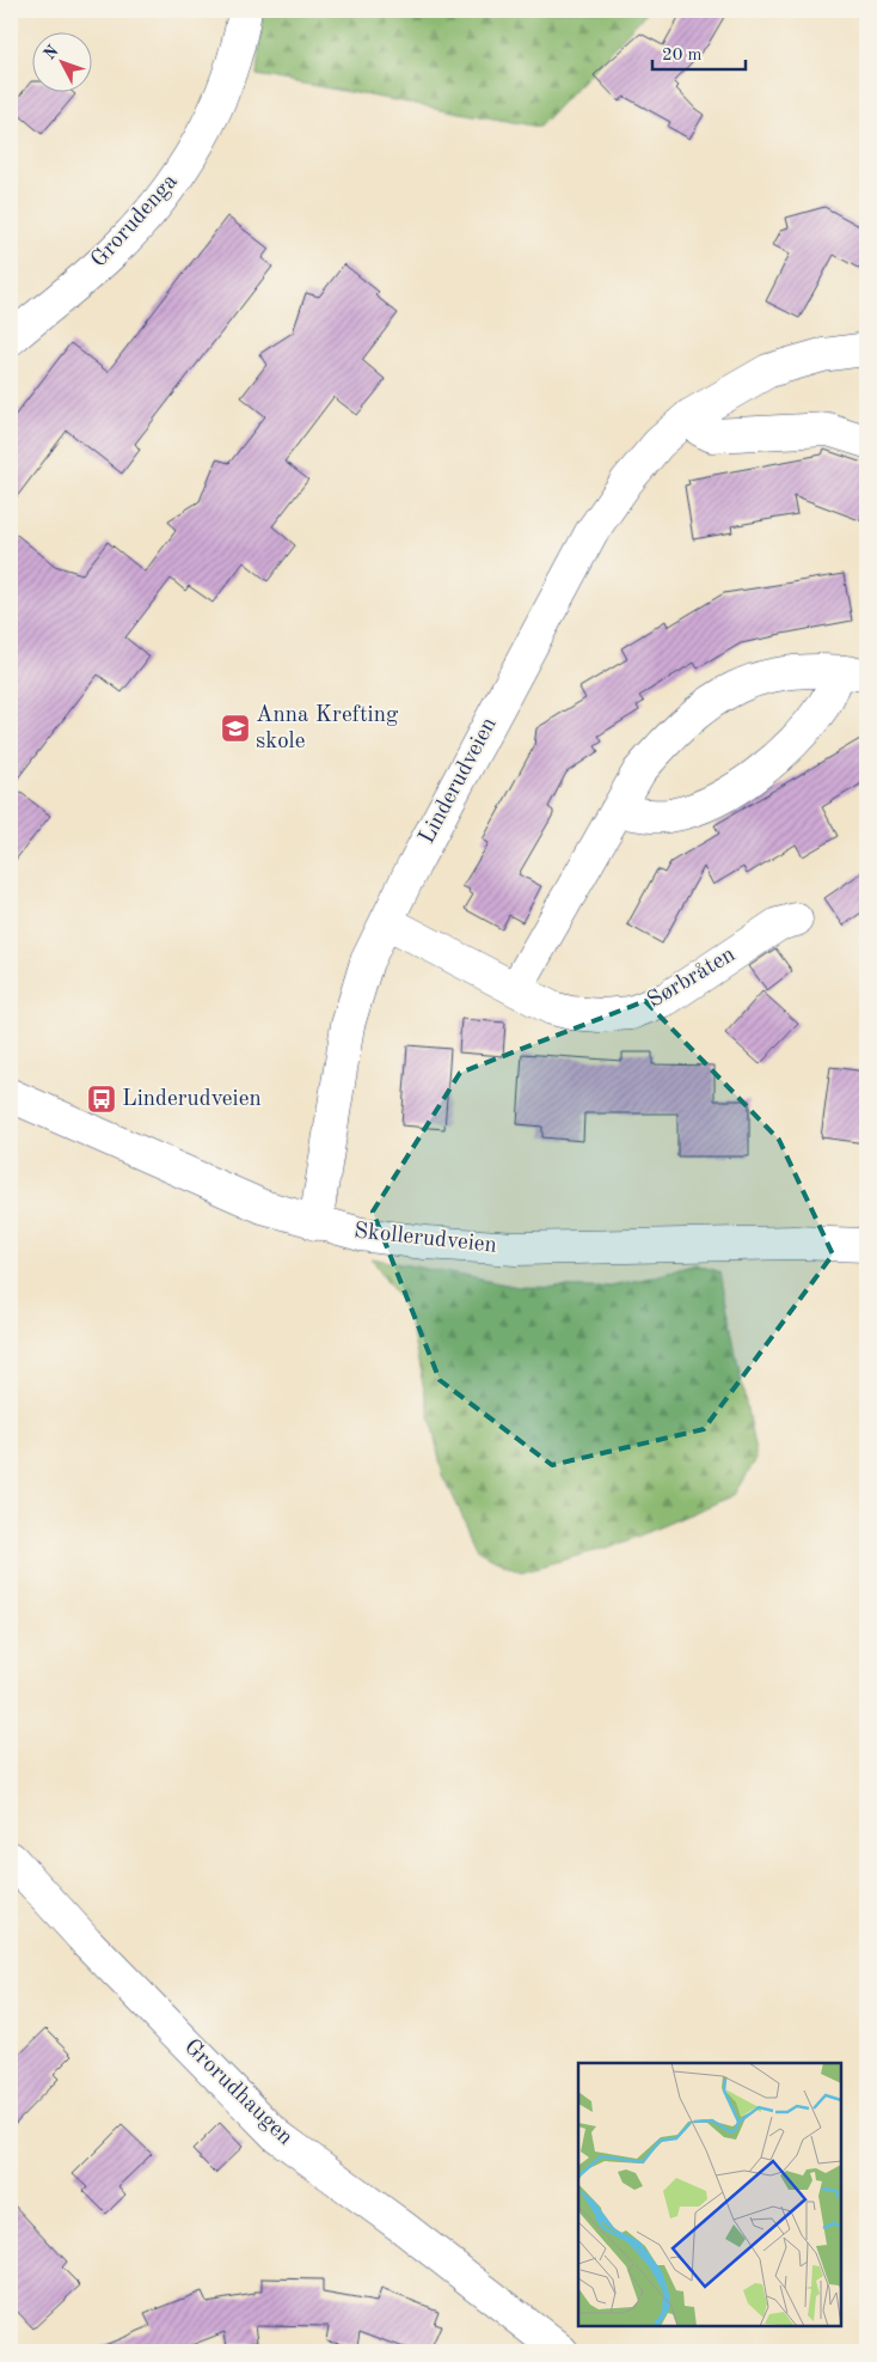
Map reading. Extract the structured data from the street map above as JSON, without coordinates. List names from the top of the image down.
{
  "streets": {
    "street": [
      "Grorudenga",
      "Linderudveien",
      "Sørbråten",
      "Skollerudveien",
      "Grorudhaugen"
    ]
  },
  "crossings": [
    ["Linderudveien", "Sørbråten"],
    ["Linderudveien", "Skollerudveien"]
  ],
  "places": {
    "school or university": ["Anna Krefting skole"],
    "bus stop": ["Linderudveien"]
  },
  "scale_bar": "20 m",
  "north": "top left"
}
